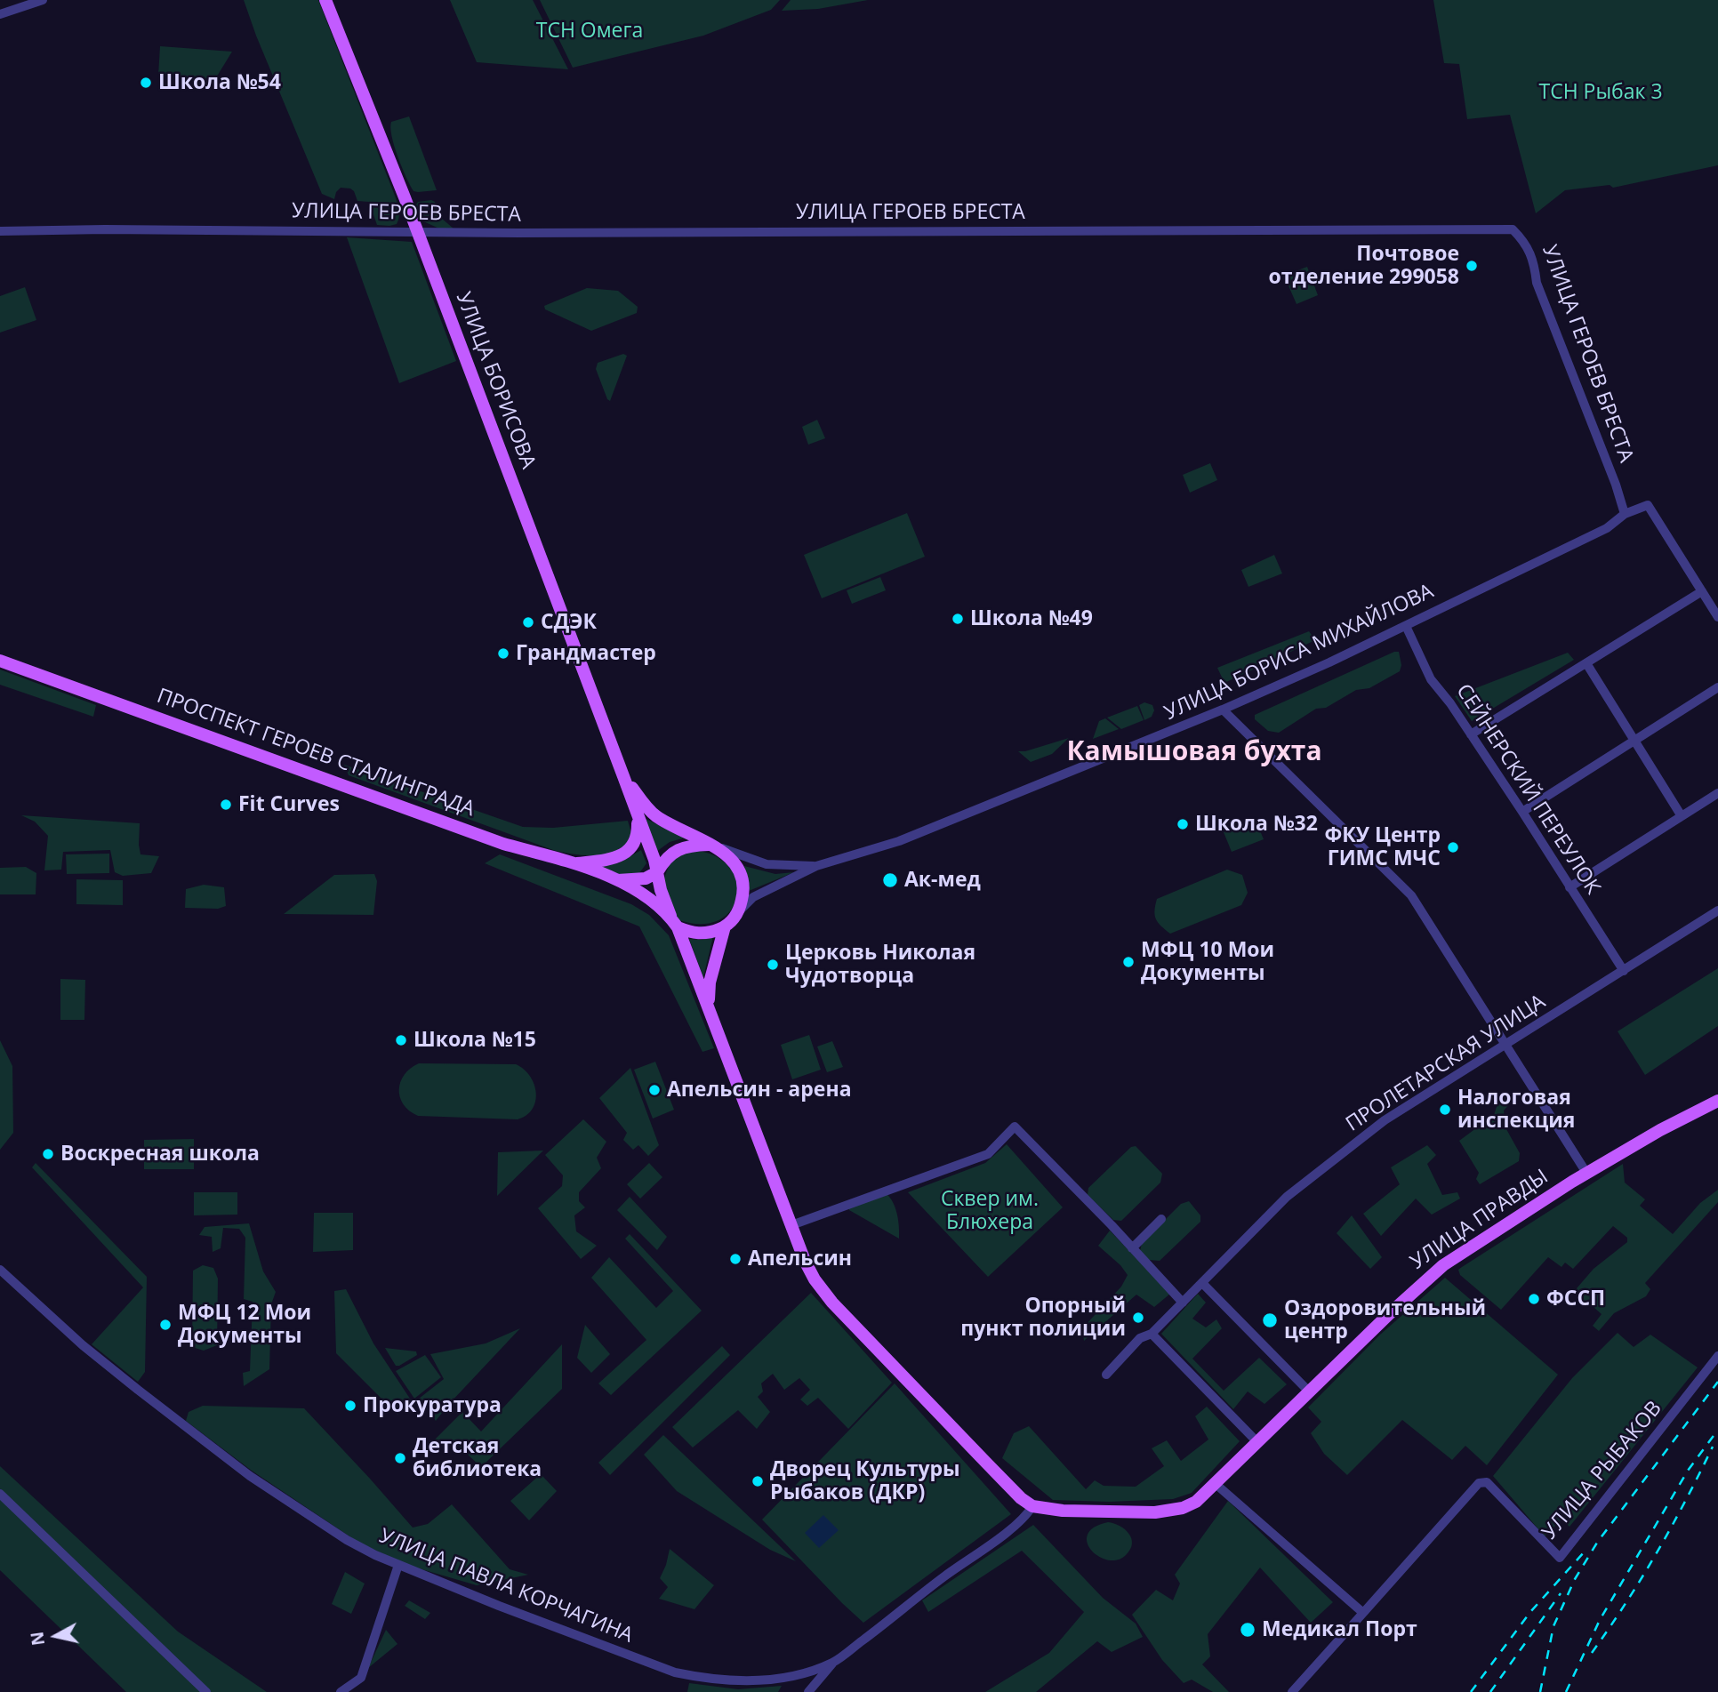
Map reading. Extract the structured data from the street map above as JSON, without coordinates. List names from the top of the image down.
{
  "streets": {
    "main road": ["УЛИЦА БОРИСОВА", "ПРОСПЕКТ ГЕРОЕВ СТАЛИНГРАДА", "УЛИЦА ПРАВДЫ"],
    "street": [
      "УЛИЦА ГЕРОЕВ БРЕСТА",
      "УЛИЦА БОРИСА МИХАЙЛОВА",
      "СЕЙНЕРСКИЙ ПЕРЕУЛОК",
      "ПРОЛЕТАРСКАЯ УЛИЦА",
      "УЛИЦА РЫБАКОВ",
      "УЛИЦА ПАВЛА КОРЧАГИНА"
    ]
  },
  "crossings": [
    ["УЛИЦА ГЕРОЕВ БРЕСТА", "УЛИЦА БОРИСОВА"],
    ["УЛИЦА ГЕРОЕВ БРЕСТА", "УЛИЦА БОРИСА МИХАЙЛОВА"],
    ["УЛИЦА БОРИСОВА", "УЛИЦА БОРИСА МИХАЙЛОВА"],
    ["УЛИЦА БОРИСОВА", "ПРОСПЕКТ ГЕРОЕВ СТАЛИНГРАДА"],
    ["УЛИЦА БОРИСА МИХАЙЛОВА", "ПРОСПЕКТ ГЕРОЕВ СТАЛИНГРАДА"],
    ["УЛИЦА БОРИСА МИХАЙЛОВА", "СЕЙНЕРСКИЙ ПЕРЕУЛОК"],
    ["ПРОСПЕКТ ГЕРОЕВ СТАЛИНГРАДА", "УЛИЦА ПРАВДЫ"],
    ["ПРОСПЕКТ ГЕРОЕВ СТАЛИНГРАДА", "УЛИЦА ПАВЛА КОРЧАГИНА"],
    ["СЕЙНЕРСКИЙ ПЕРЕУЛОК", "ПРОЛЕТАРСКАЯ УЛИЦА"],
    ["УЛИЦА ПРАВДЫ", "УЛИЦА ПАВЛА КОРЧАГИНА"]
  ],
  "districts": ["Камышовая бухта"],
  "parks": ["ТСН Омега", "ТСН Рыбак 3", "Сквер им. Блюхера"],
  "places": [
    "Школа №54",
    "Почтовое отделение 299058",
    "Школа №49",
    "СДЭК",
    "Грандмастер",
    "Fit Curves",
    "Школа №32",
    "ФКУ Центр ГИМС МЧС",
    "Ак-мед",
    "МФЦ 10 Мои Документы",
    "Церковь Николая Чудотворца",
    "Школа №15",
    "Апельсин - арена",
    "Налоговая инспекция",
    "Воскресная школа",
    "Апельсин",
    "ФССП",
    "Опорный пункт полиции",
    "Оздоровительный центр",
    "МФЦ 12 Мои Документы",
    "Прокуратура",
    "Детская библиотека",
    "Дворец Культуры Рыбаков (ДКР)",
    "Медикал Порт"
  ],
  "north": "left"
}
